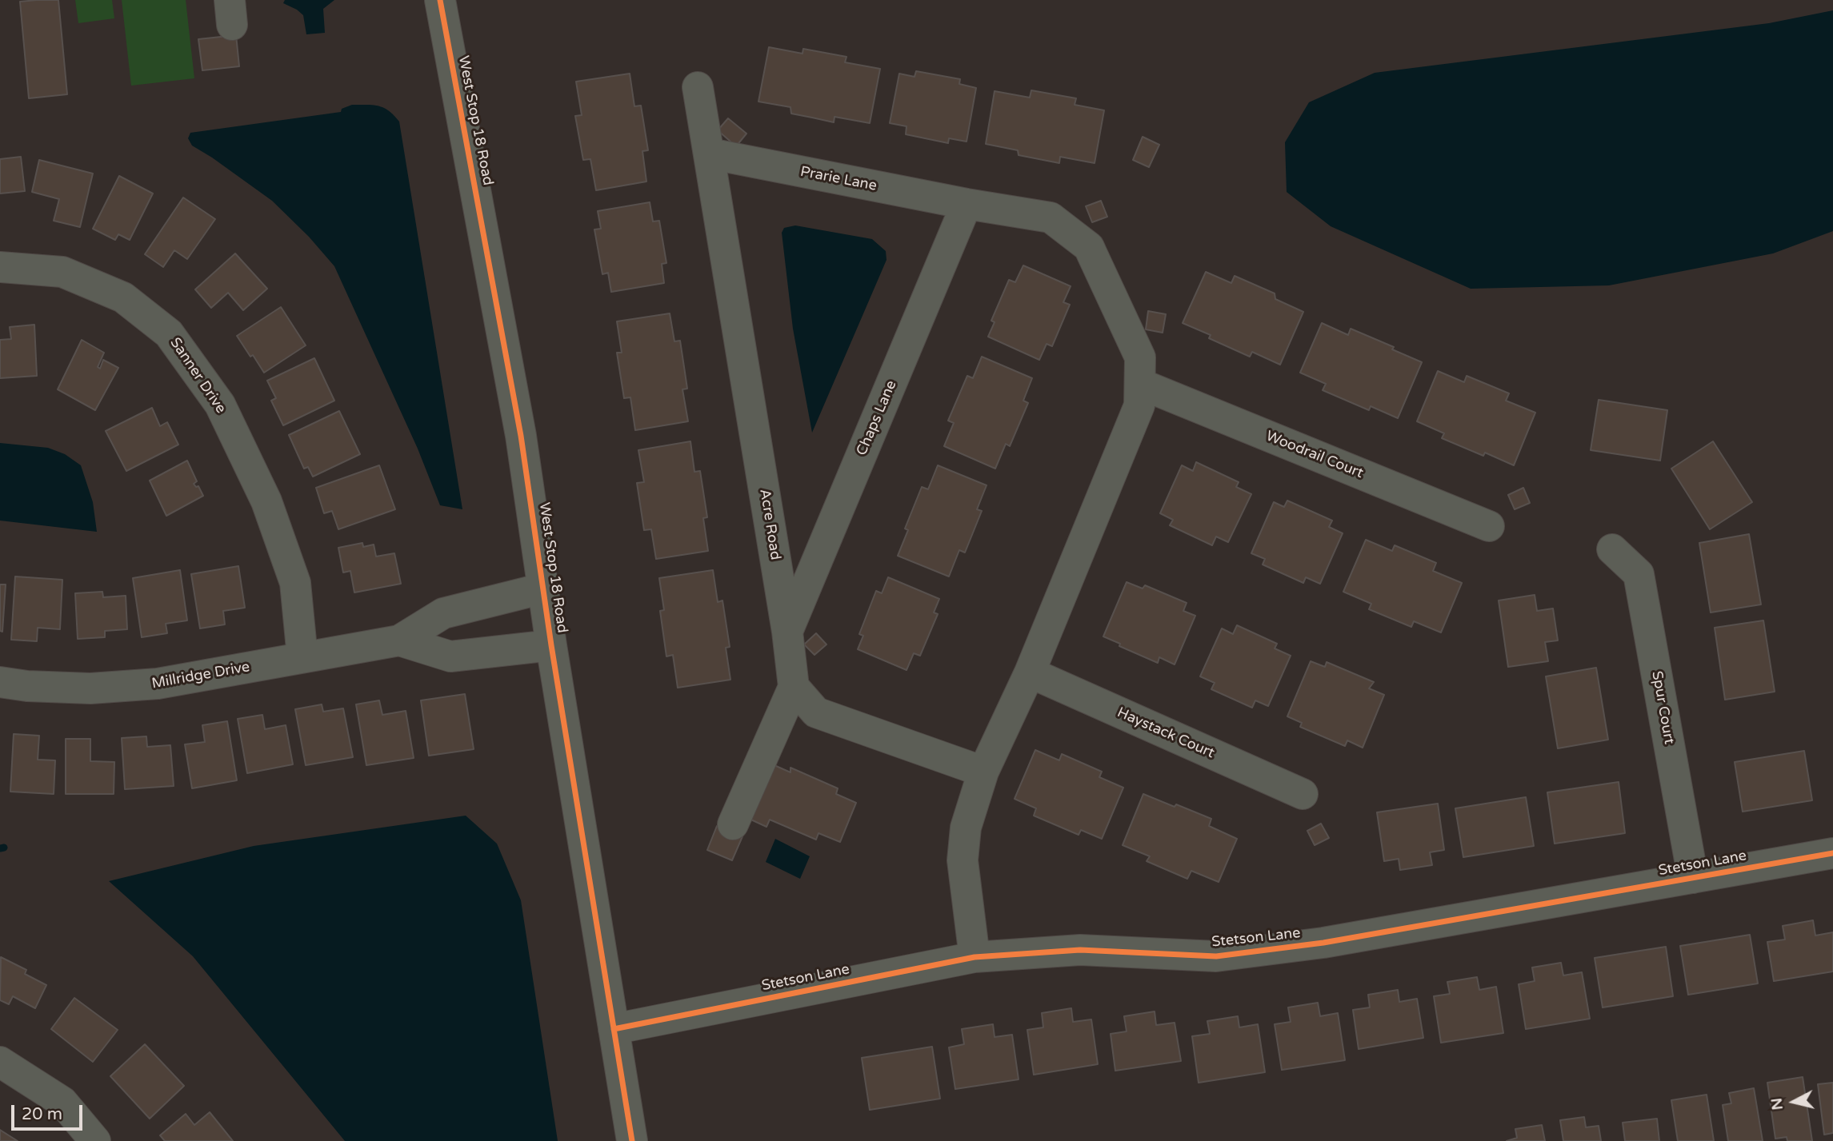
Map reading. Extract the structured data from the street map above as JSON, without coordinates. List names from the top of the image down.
{
  "streets": {
    "street": [
      "West Stop 18 Road",
      "Prarie Lane",
      "Sanner Drive",
      "Chaps Lane",
      "Woodrail Court",
      "Acre Road",
      "Millridge Drive",
      "Spur Court",
      "Haystack Court",
      "Stetson Lane"
    ]
  },
  "crossings": [
    ["West Stop 18 Road", "Millridge Drive"],
    ["West Stop 18 Road", "Stetson Lane"],
    ["Prarie Lane", "Chaps Lane"],
    ["Prarie Lane", "Acre Road"],
    ["Sanner Drive", "Millridge Drive"],
    ["Chaps Lane", "Acre Road"],
    ["Spur Court", "Stetson Lane"]
  ],
  "scale_bar": "20 m",
  "north": "left"
}
